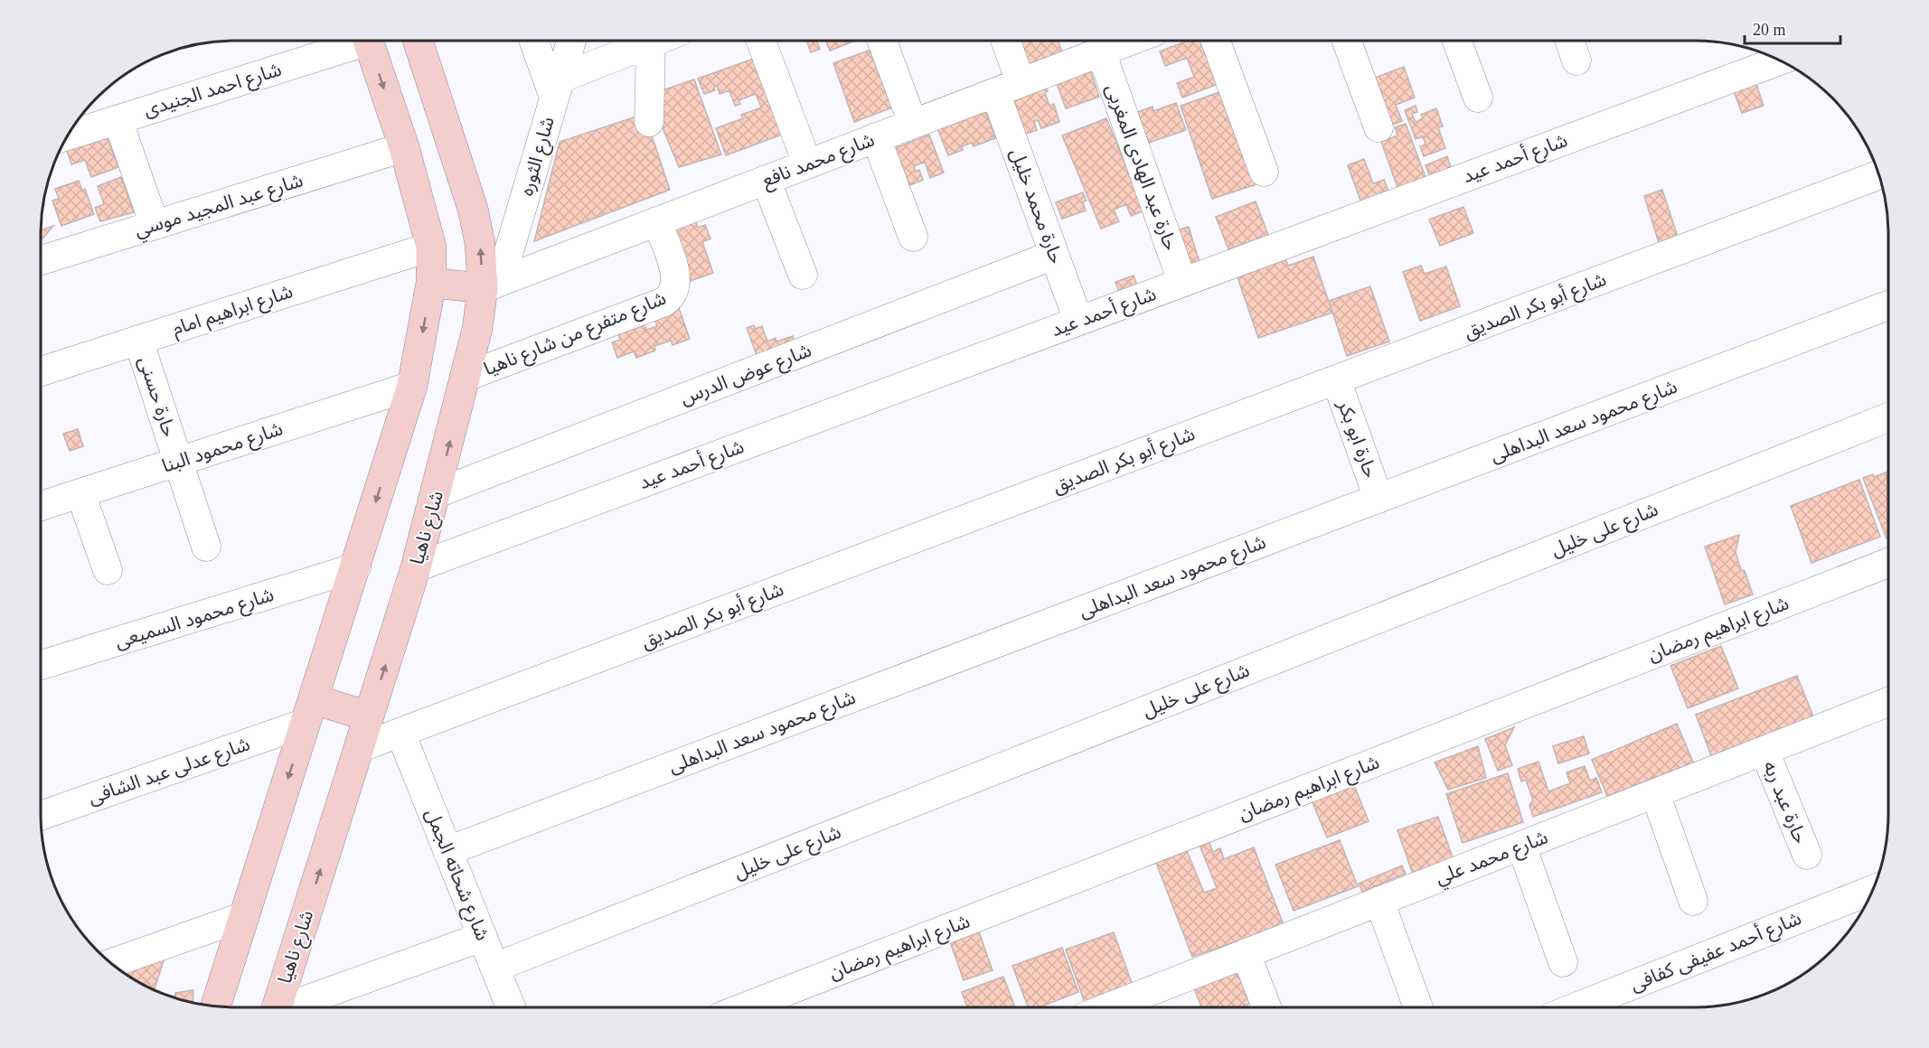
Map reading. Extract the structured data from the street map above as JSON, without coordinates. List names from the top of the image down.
{
  "streets": {
    "main road": ["شارع ناهيا"],
    "street": [
      "شارع احمد الجنيدى",
      "شارع الثوره",
      "شارع أحمد عيد",
      "شارع محمد نافع",
      "حارة عبد الهادى المغربى",
      "شارع عبد المجيد موسي",
      "حارة محمد خليل",
      "شارع أبو بكر الصديق",
      "شارع ابراهيم امام",
      "شارع متفرع من شارع ناهيا",
      "شارع عوض الدرس",
      "حارة حسنى",
      "شارع محمود سعد البداهلى",
      "حارة ابو بكر",
      "شارع محمود البنا",
      "شارع على خليل",
      "شارع محمود السميعى",
      "شارع ابراهيم رمضان",
      "شارع عدلى عبد الشافى",
      "حارة عبد ربه",
      "شارع محمد علي",
      "شارع شحاته الجمل",
      "شارع أحمد عفيفى كفافى"
    ]
  },
  "crossings": [
    ["شارع الثوره", "شارع محمد نافع"],
    ["شارع الثوره", "شارع ناهيا"],
    ["شارع أحمد عيد", "حارة عبد الهادى المغربى"],
    ["شارع أحمد عيد", "حارة محمد خليل"],
    ["شارع أحمد عيد", "شارع ناهيا"],
    ["شارع محمد نافع", "حارة عبد الهادى المغربى"],
    ["شارع محمد نافع", "حارة محمد خليل"],
    ["شارع محمد نافع", "شارع متفرع من شارع ناهيا"],
    ["شارع محمد نافع", "شارع ناهيا"],
    ["حارة محمد خليل", "شارع عوض الدرس"],
    ["شارع أبو بكر الصديق", "حارة ابو بكر"],
    ["شارع أبو بكر الصديق", "شارع ناهيا"],
    ["شارع أبو بكر الصديق", "شارع شحاته الجمل"],
    ["شارع ابراهيم امام", "حارة حسنى"],
    ["شارع متفرع من شارع ناهيا", "شارع ناهيا"],
    ["شارع عوض الدرس", "شارع ناهيا"],
    ["حارة حسنى", "شارع محمود البنا"],
    ["شارع محمود سعد البداهلى", "حارة ابو بكر"],
    ["شارع محمود سعد البداهلى", "شارع شحاته الجمل"],
    ["شارع على خليل", "شارع شحاته الجمل"],
    ["حارة عبد ربه", "شارع محمد علي"]
  ],
  "scale_bar": "20 m"
}
